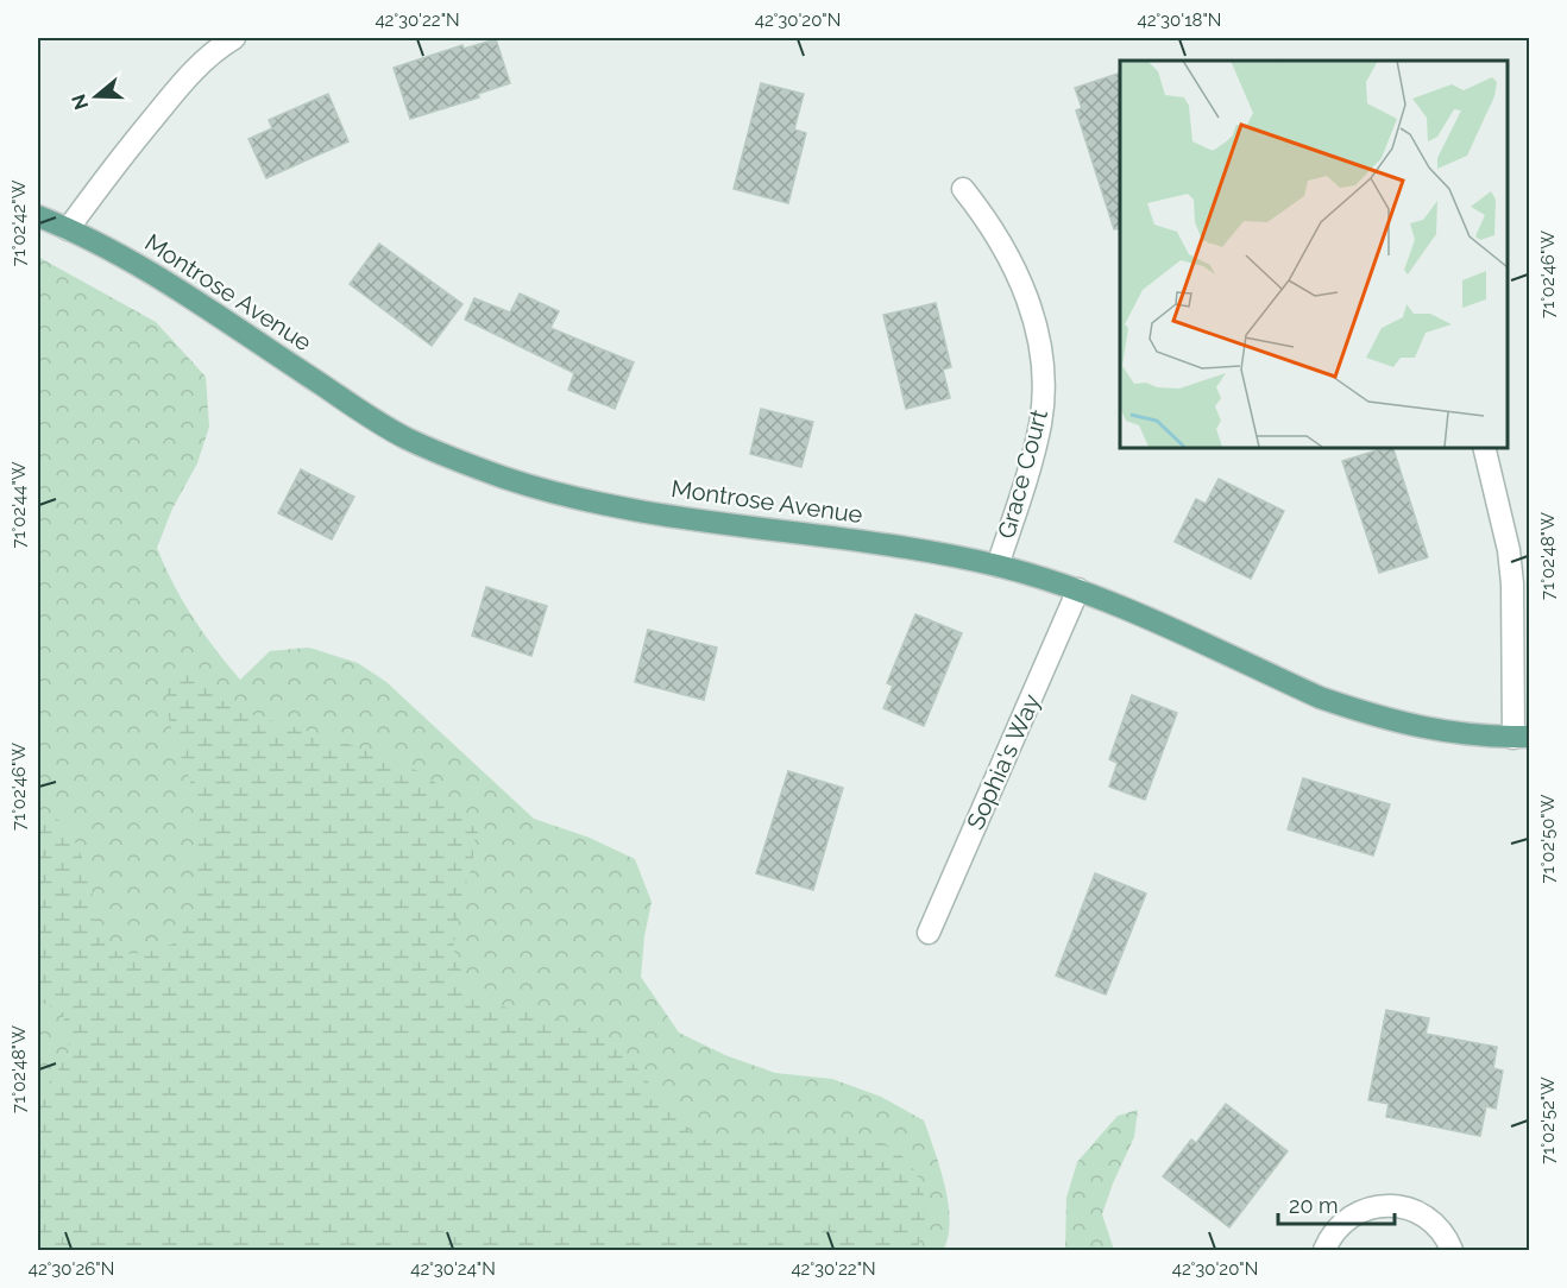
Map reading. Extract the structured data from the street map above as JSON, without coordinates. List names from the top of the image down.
{
  "streets": {
    "main road": ["Montrose Avenue"],
    "street": ["Grace Court", "Sophia's Way"]
  },
  "crossings": [
    ["Montrose Avenue", "Grace Court"],
    ["Montrose Avenue", "Sophia's Way"]
  ],
  "scale_bar": "20 m",
  "north": "left",
  "coordinates": [
    "42°30'22\"N",
    "42°30'20\"N",
    "42°30'18\"N",
    "71°02'42\"W",
    "71°02'46\"W",
    "71°02'44\"W",
    "71°02'48\"W",
    "71°02'50\"W",
    "71°02'52\"W",
    "42°30'26\"N",
    "42°30'24\"N"
  ]
}
